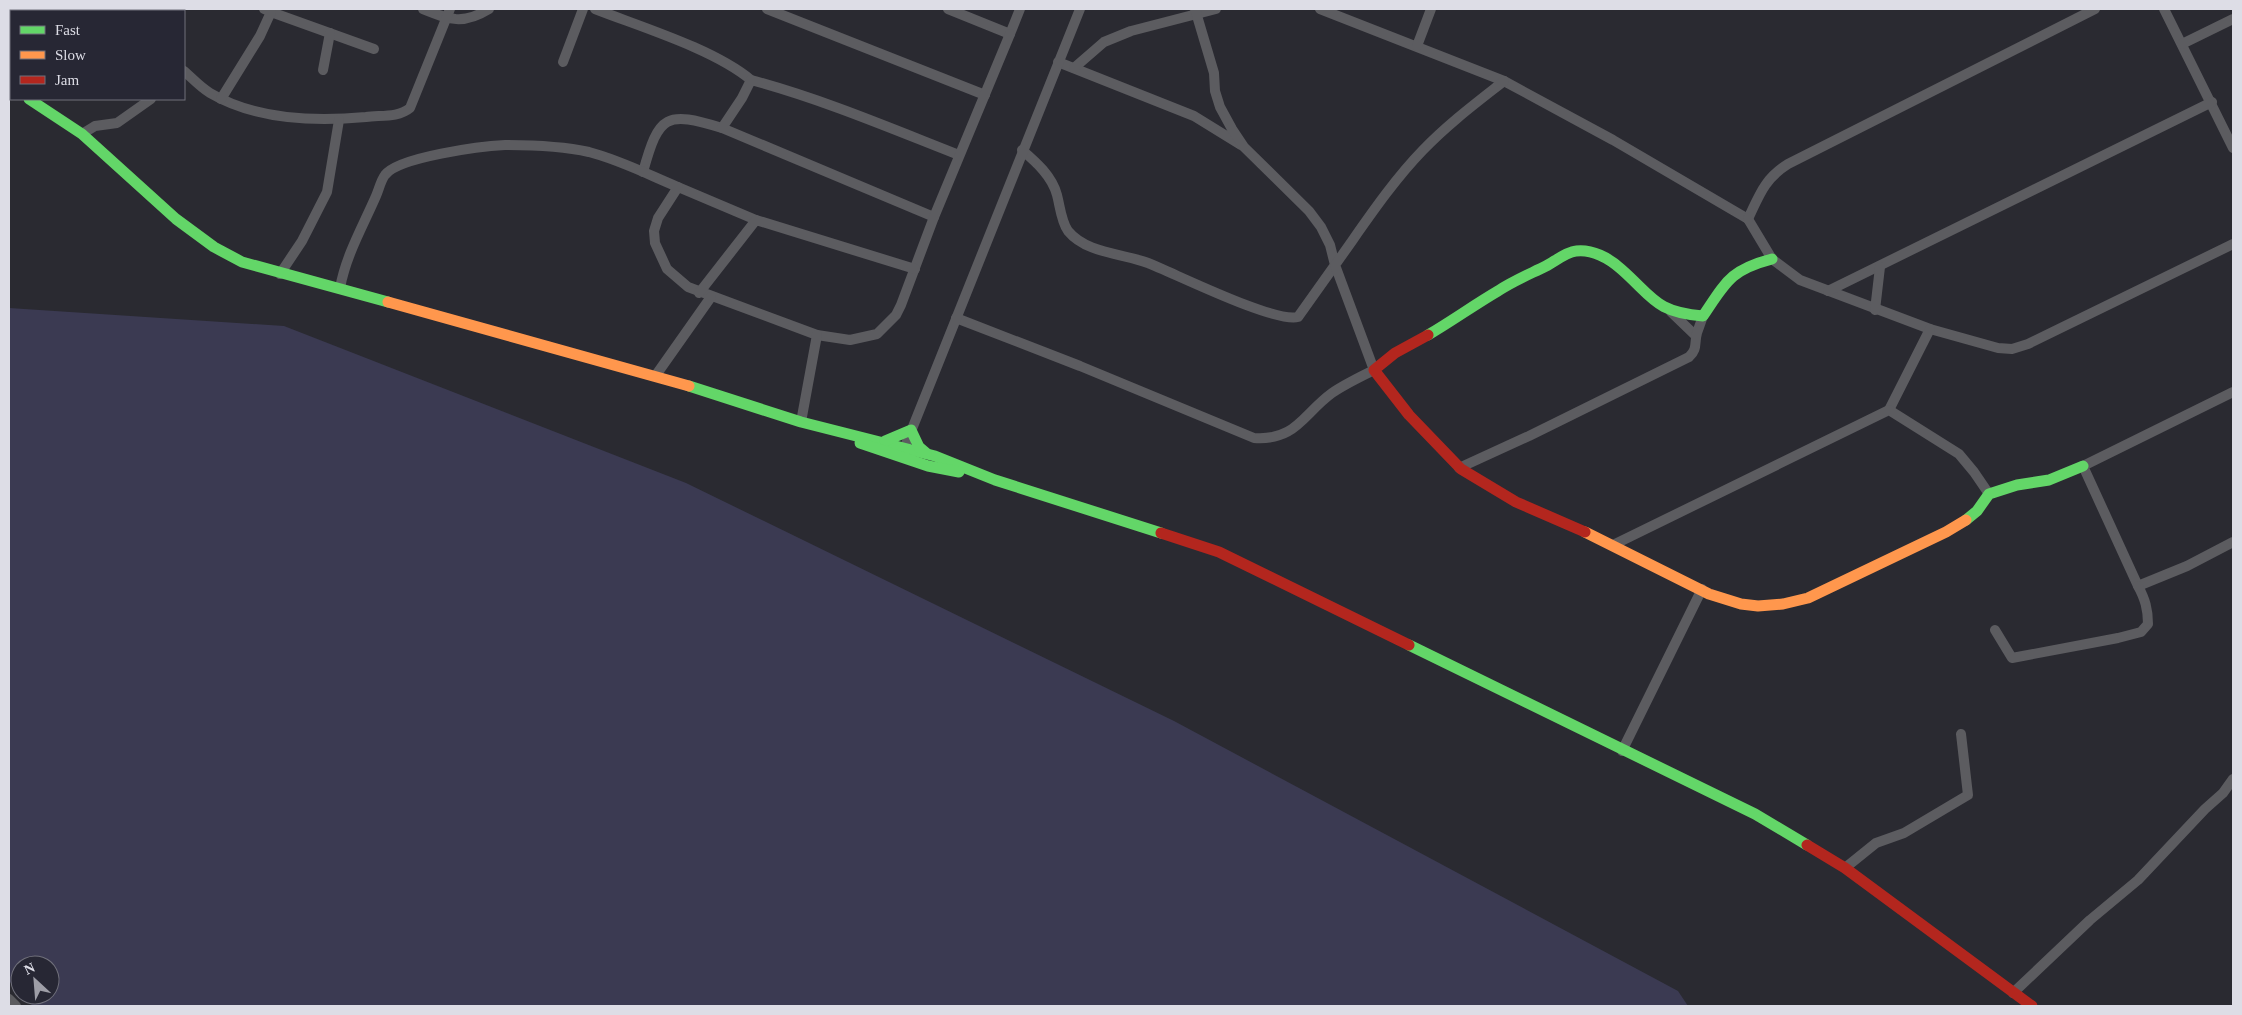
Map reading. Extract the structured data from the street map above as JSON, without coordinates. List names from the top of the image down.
{
  "legend": ["Fast", "Slow", "Jam"],
  "north": "top left"
}
